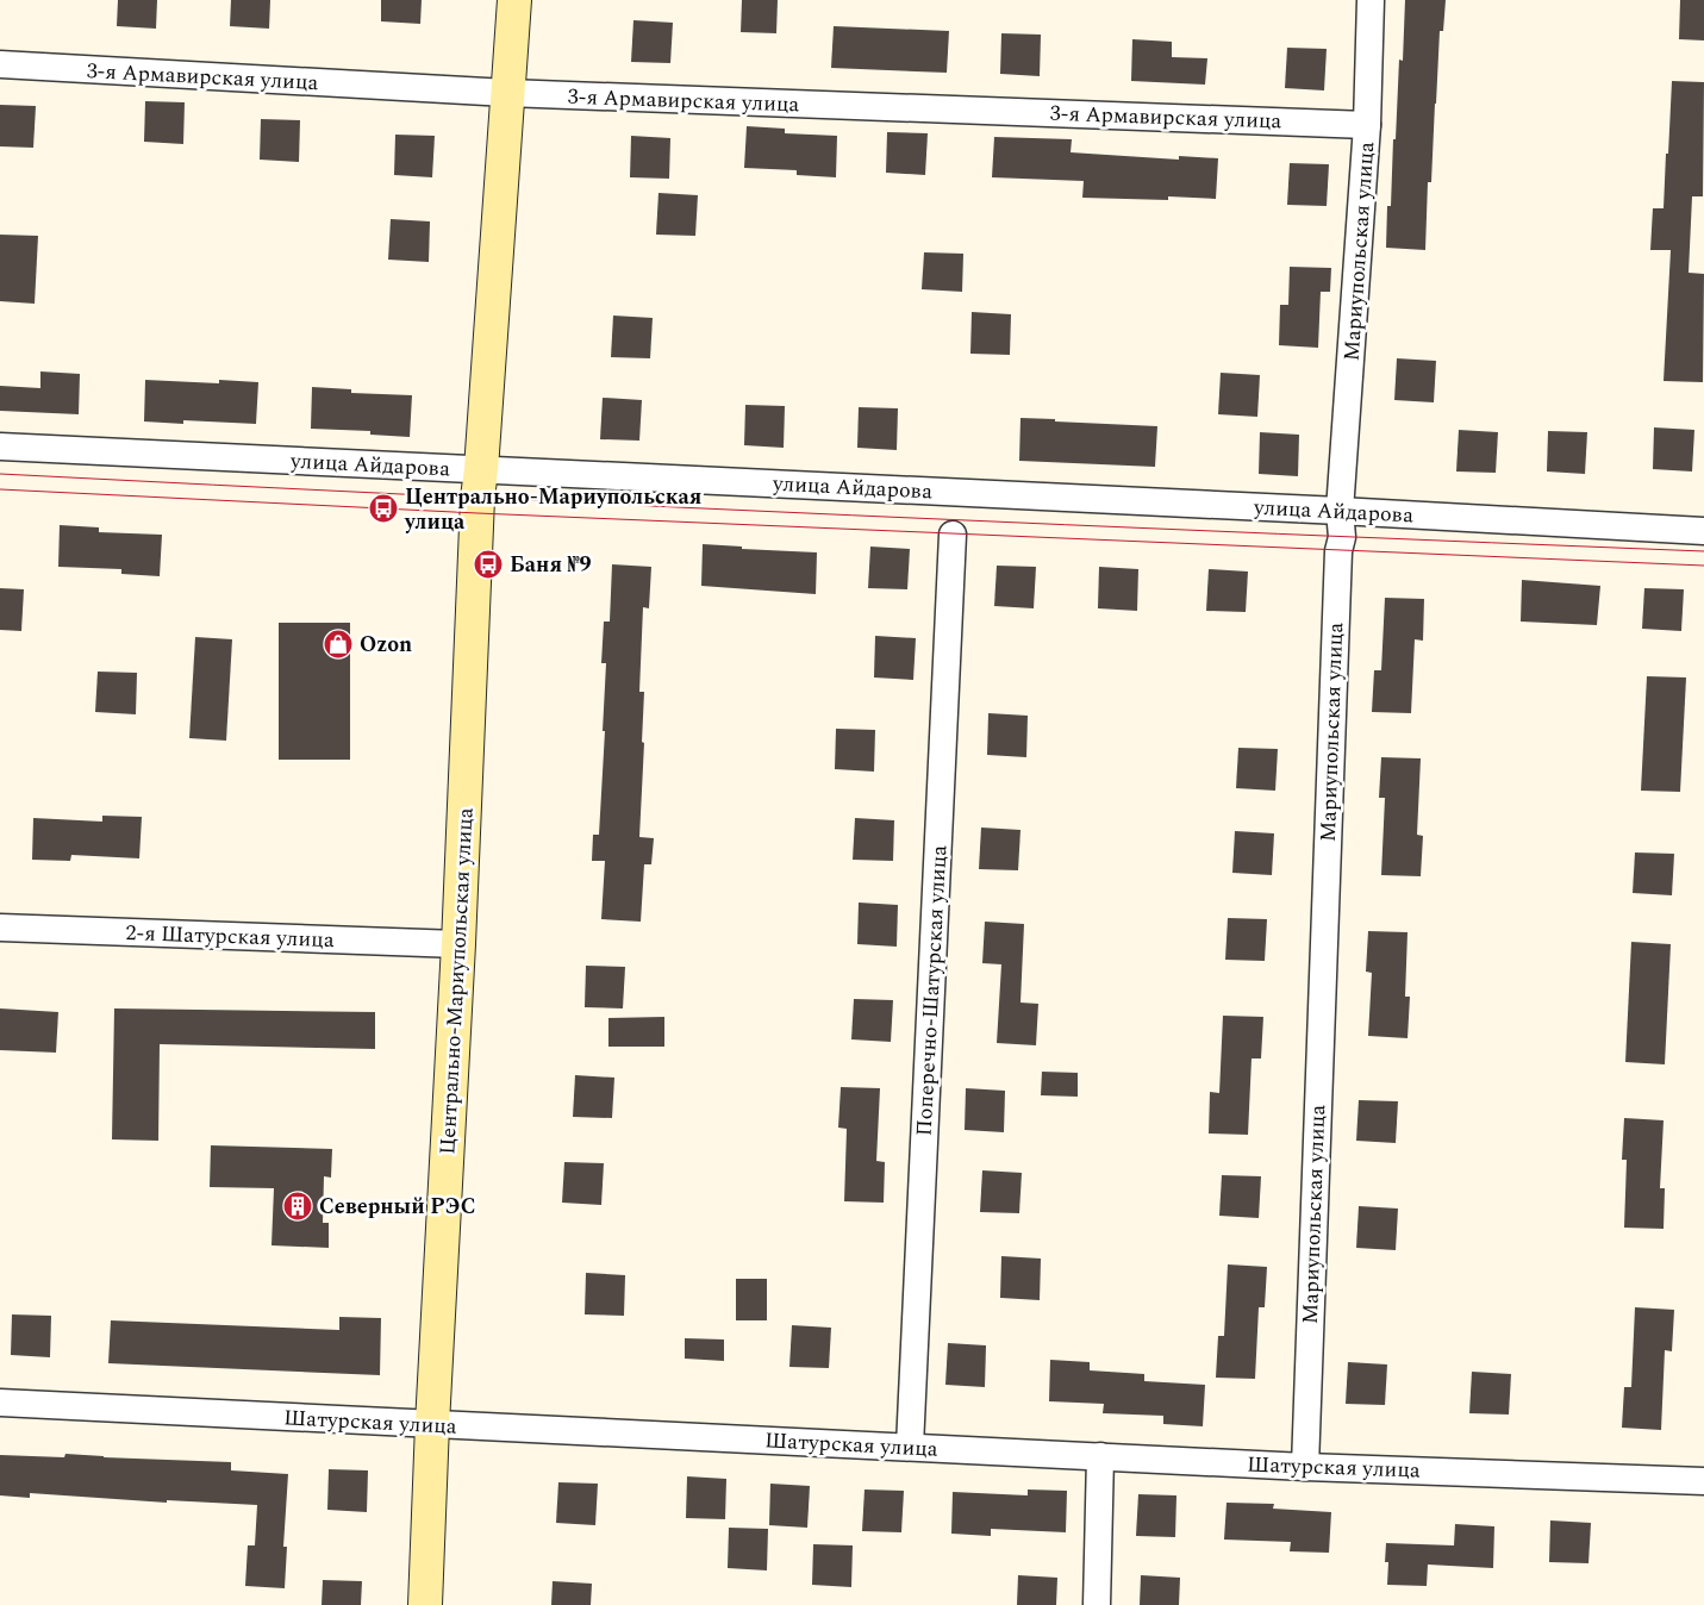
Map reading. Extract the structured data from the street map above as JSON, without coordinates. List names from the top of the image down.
{
  "streets": {
    "street": [
      "3-я Армавирская улица",
      "Мариупольская улица",
      "улица Айдарова",
      "2-я Шатурская улица",
      "Центрально-Мариупольская улица",
      "Поперечно-Шатурская улица",
      "Шатурская улица"
    ]
  },
  "crossings": [
    ["3-я Армавирская улица", "Мариупольская улица"],
    ["3-я Армавирская улица", "Центрально-Мариупольская улица"],
    ["Мариупольская улица", "улица Айдарова"],
    ["Мариупольская улица", "Шатурская улица"],
    ["улица Айдарова", "Центрально-Мариупольская улица"],
    ["2-я Шатурская улица", "Центрально-Мариупольская улица"],
    ["Центрально-Мариупольская улица", "Шатурская улица"],
    ["Поперечно-Шатурская улица", "Шатурская улица"]
  ],
  "places": {
    "bus stop": ["Центрально-Мариупольская улица", "Баня №9"],
    "shop": ["Ozon"],
    "building": ["Северный РЭС"]
  }
}
